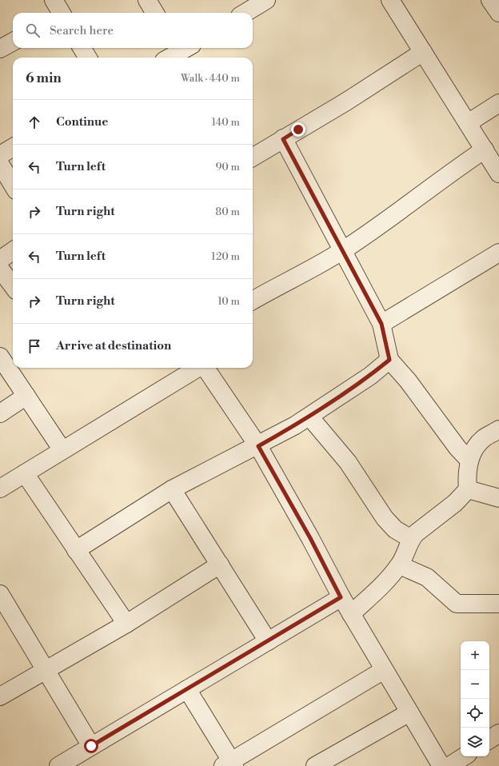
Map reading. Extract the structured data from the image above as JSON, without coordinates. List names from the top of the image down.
{
  "page": {
    "search": "Search here",
    "heading": ["6 min", "Walk · 440 m"],
    "list": [
      ["Continue", "140 m"],
      ["Turn left", "90 m"],
      ["Turn right", "80 m"],
      ["Turn left", "120 m"],
      ["Turn right", "10 m"],
      "Arrive at destination"
    ],
    "map_buttons": ["+", "−"]
  }
}
